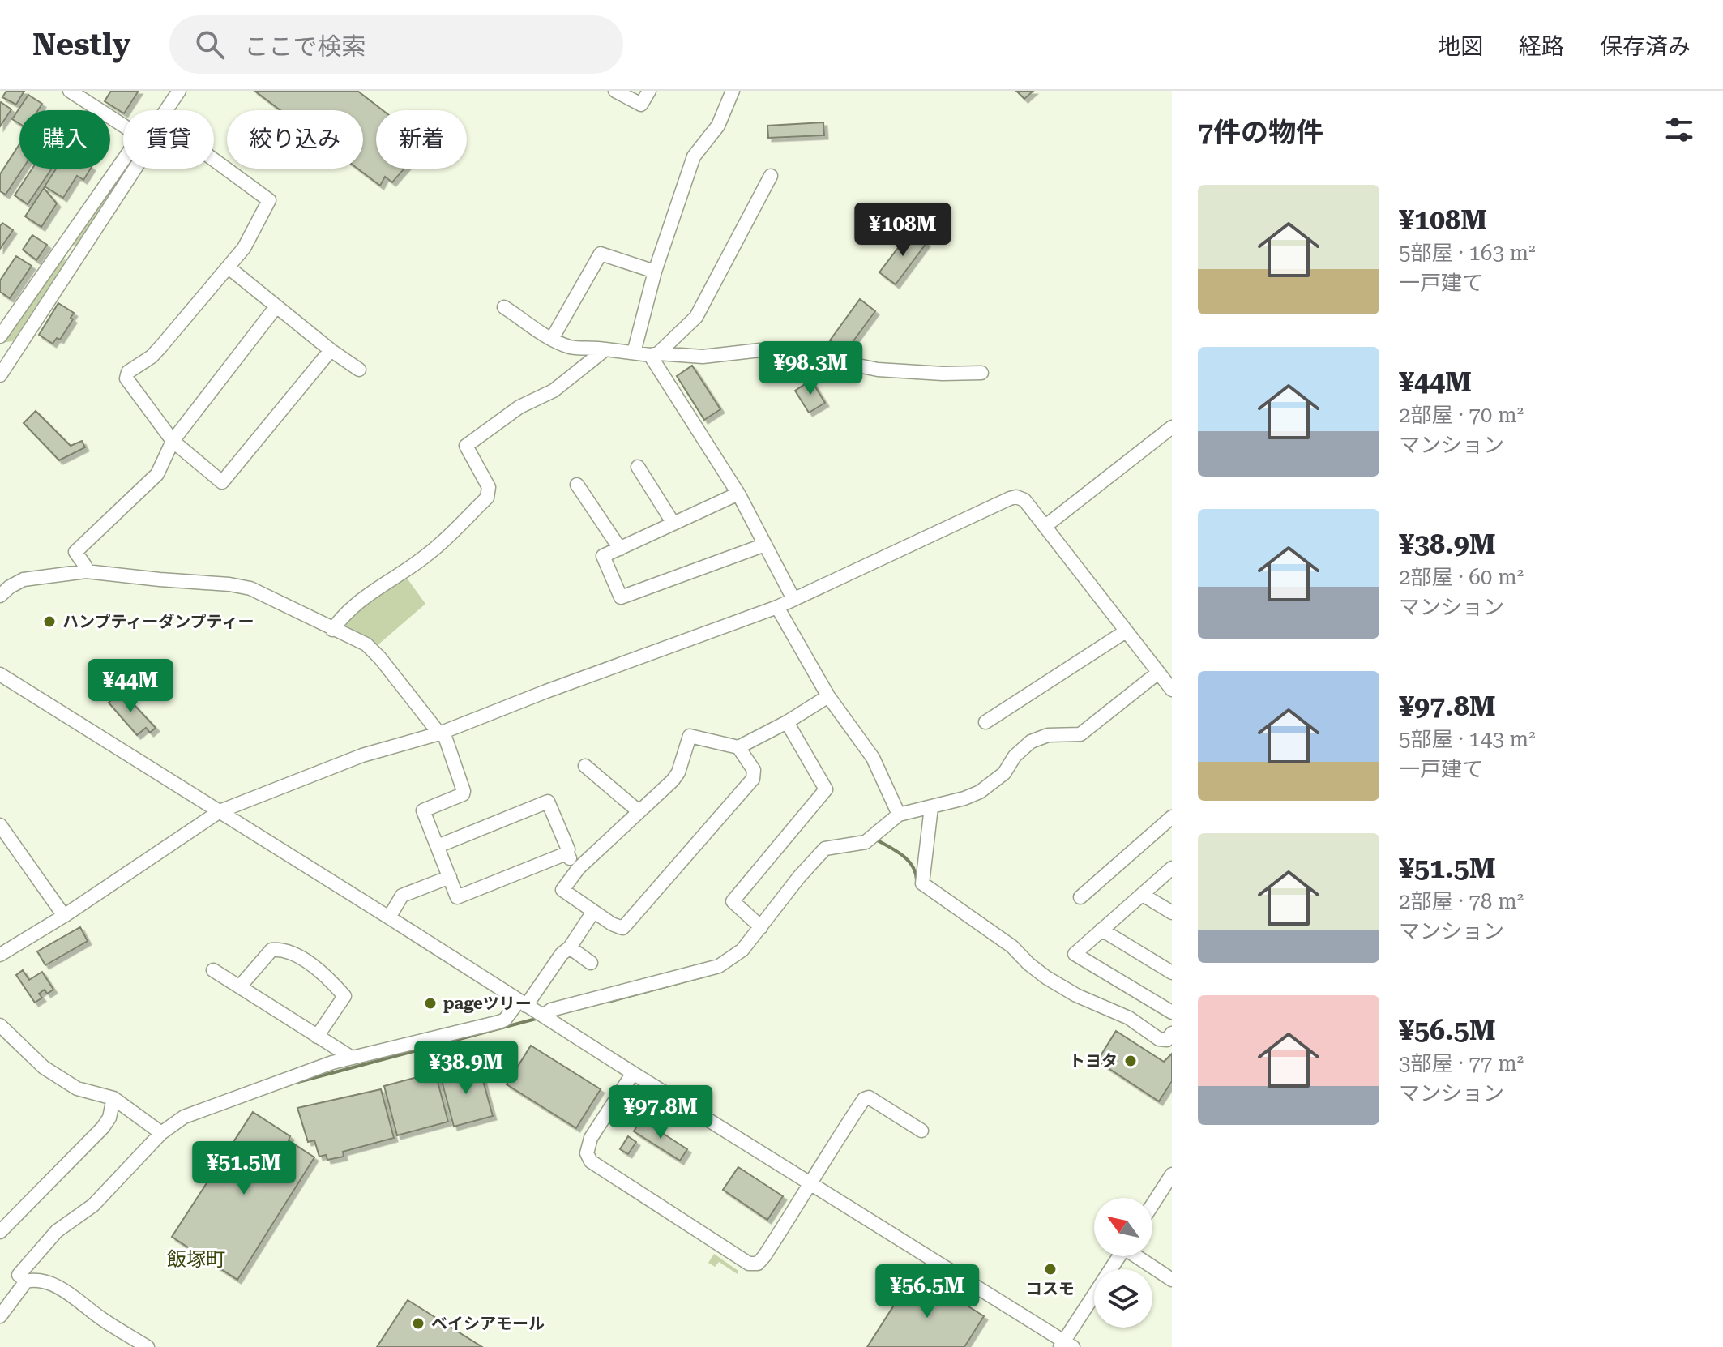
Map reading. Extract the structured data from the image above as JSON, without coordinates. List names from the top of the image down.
{
  "districts": ["飯塚町"],
  "places": [
    "ハンプティーダンプティー",
    "pageツリー",
    "トヨタ",
    "コスモ",
    "ベイシアモール"
  ],
  "north": "top left",
  "page": {
    "header": "Nestly",
    "search": "ここで検索",
    "nav": ["地図", "経路", "保存済み"],
    "heading": "7件の物件",
    "chip": [
      "購入",
      "賃貸",
      "絞り込み",
      "新着"
    ],
    "list": [
      {
        "name": "¥108M",
        "note": "5部屋 · 163 m² · 一戸建て"
      },
      {
        "name": "¥44M",
        "note": "2部屋 · 70 m² · マンション"
      },
      {
        "name": "¥38.9M",
        "note": "2部屋 · 60 m² · マンション"
      },
      {
        "name": "¥97.8M",
        "note": "5部屋 · 143 m² · 一戸建て"
      },
      {
        "name": "¥51.5M",
        "note": "2部屋 · 78 m² · マンション"
      },
      {
        "name": "¥56.5M",
        "note": "3部屋 · 77 m² · マンション"
      }
    ],
    "price": [
      "¥108M",
      "¥98.3M",
      "¥44M",
      "¥38.9M",
      "¥97.8M",
      "¥51.5M",
      "¥56.5M"
    ]
  }
}
